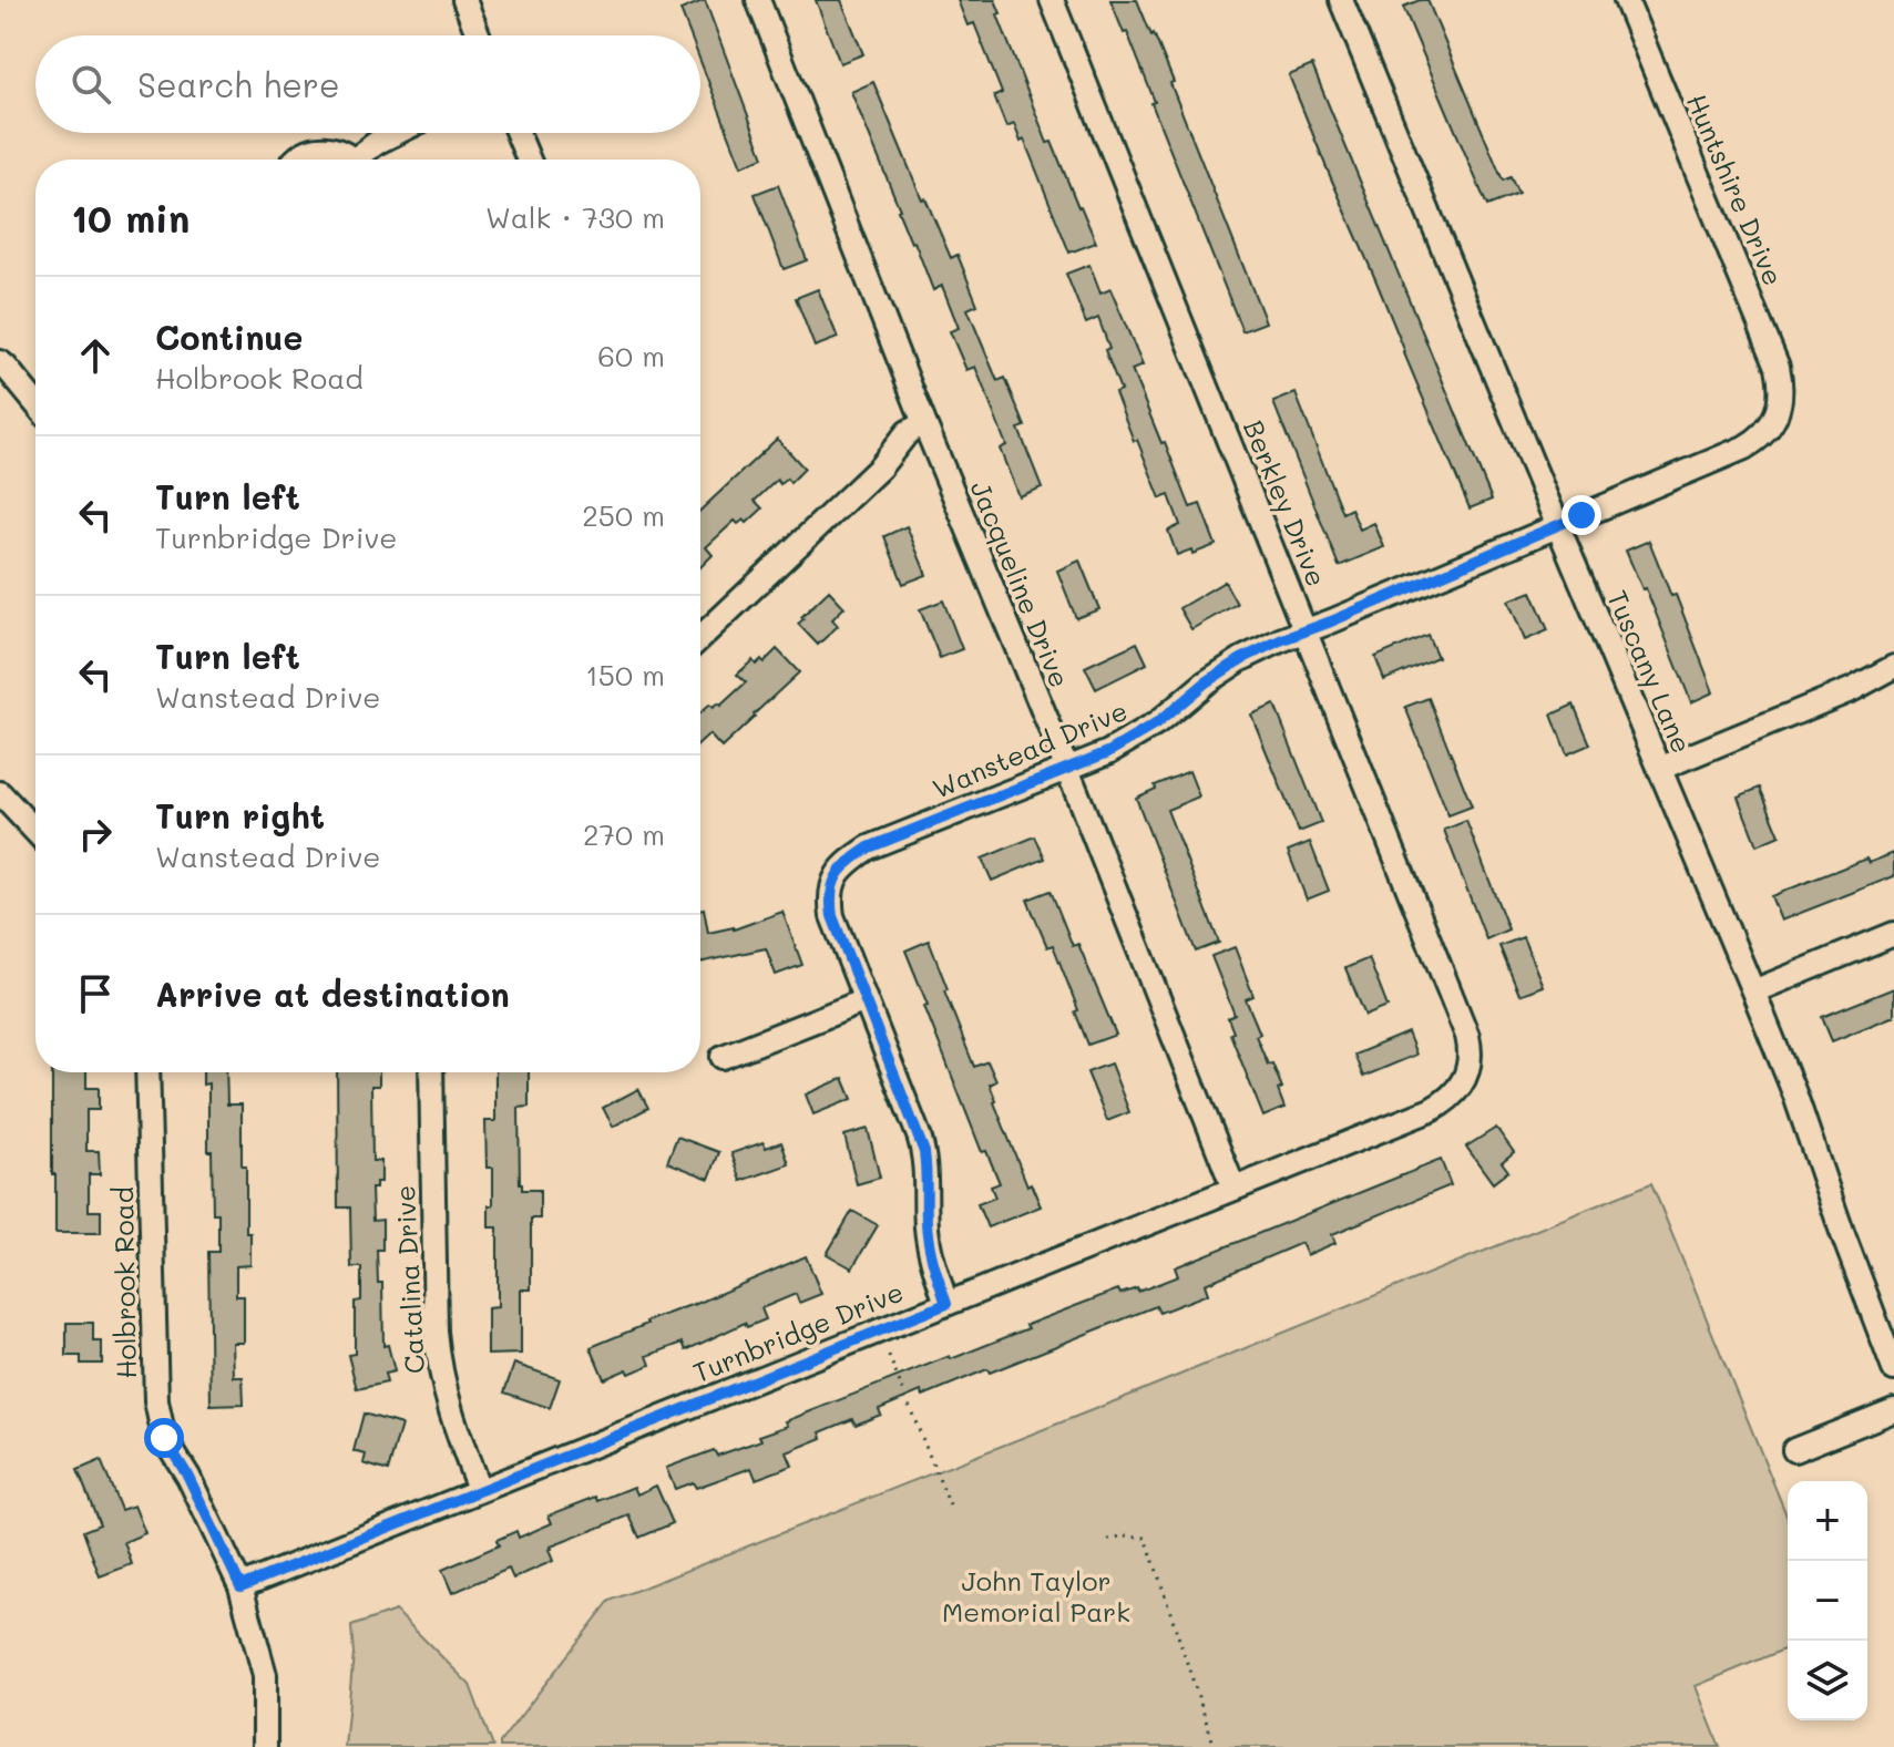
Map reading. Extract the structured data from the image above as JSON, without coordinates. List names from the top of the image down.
{
  "streets": {
    "street": [
      "Huntshire Drive",
      "Berkley Drive",
      "Jacqueline Drive",
      "Tuscany Lane",
      "Wanstead Drive",
      "Catalina Drive",
      "Holbrook Road",
      "Turnbridge Drive"
    ]
  },
  "crossings": [
    ["Huntshire Drive", "Wanstead Drive"],
    ["Berkley Drive", "Wanstead Drive"],
    ["Berkley Drive", "Turnbridge Drive"],
    ["Jacqueline Drive", "Wanstead Drive"],
    ["Jacqueline Drive", "Turnbridge Drive"],
    ["Tuscany Lane", "Wanstead Drive"],
    ["Wanstead Drive", "Turnbridge Drive"],
    ["Catalina Drive", "Turnbridge Drive"],
    ["Holbrook Road", "Turnbridge Drive"]
  ],
  "parks": ["John Taylor Memorial Park"],
  "page": {
    "search": "Search here",
    "heading": ["10 min", "Walk · 730 m"],
    "list": [
      ["Continue", "Holbrook Road", "60 m"],
      ["Turn left", "Turnbridge Drive", "250 m"],
      ["Turn left", "Wanstead Drive", "150 m"],
      ["Turn right", "Wanstead Drive", "270 m"],
      "Arrive at destination"
    ],
    "map_buttons": ["+", "−"]
  }
}
